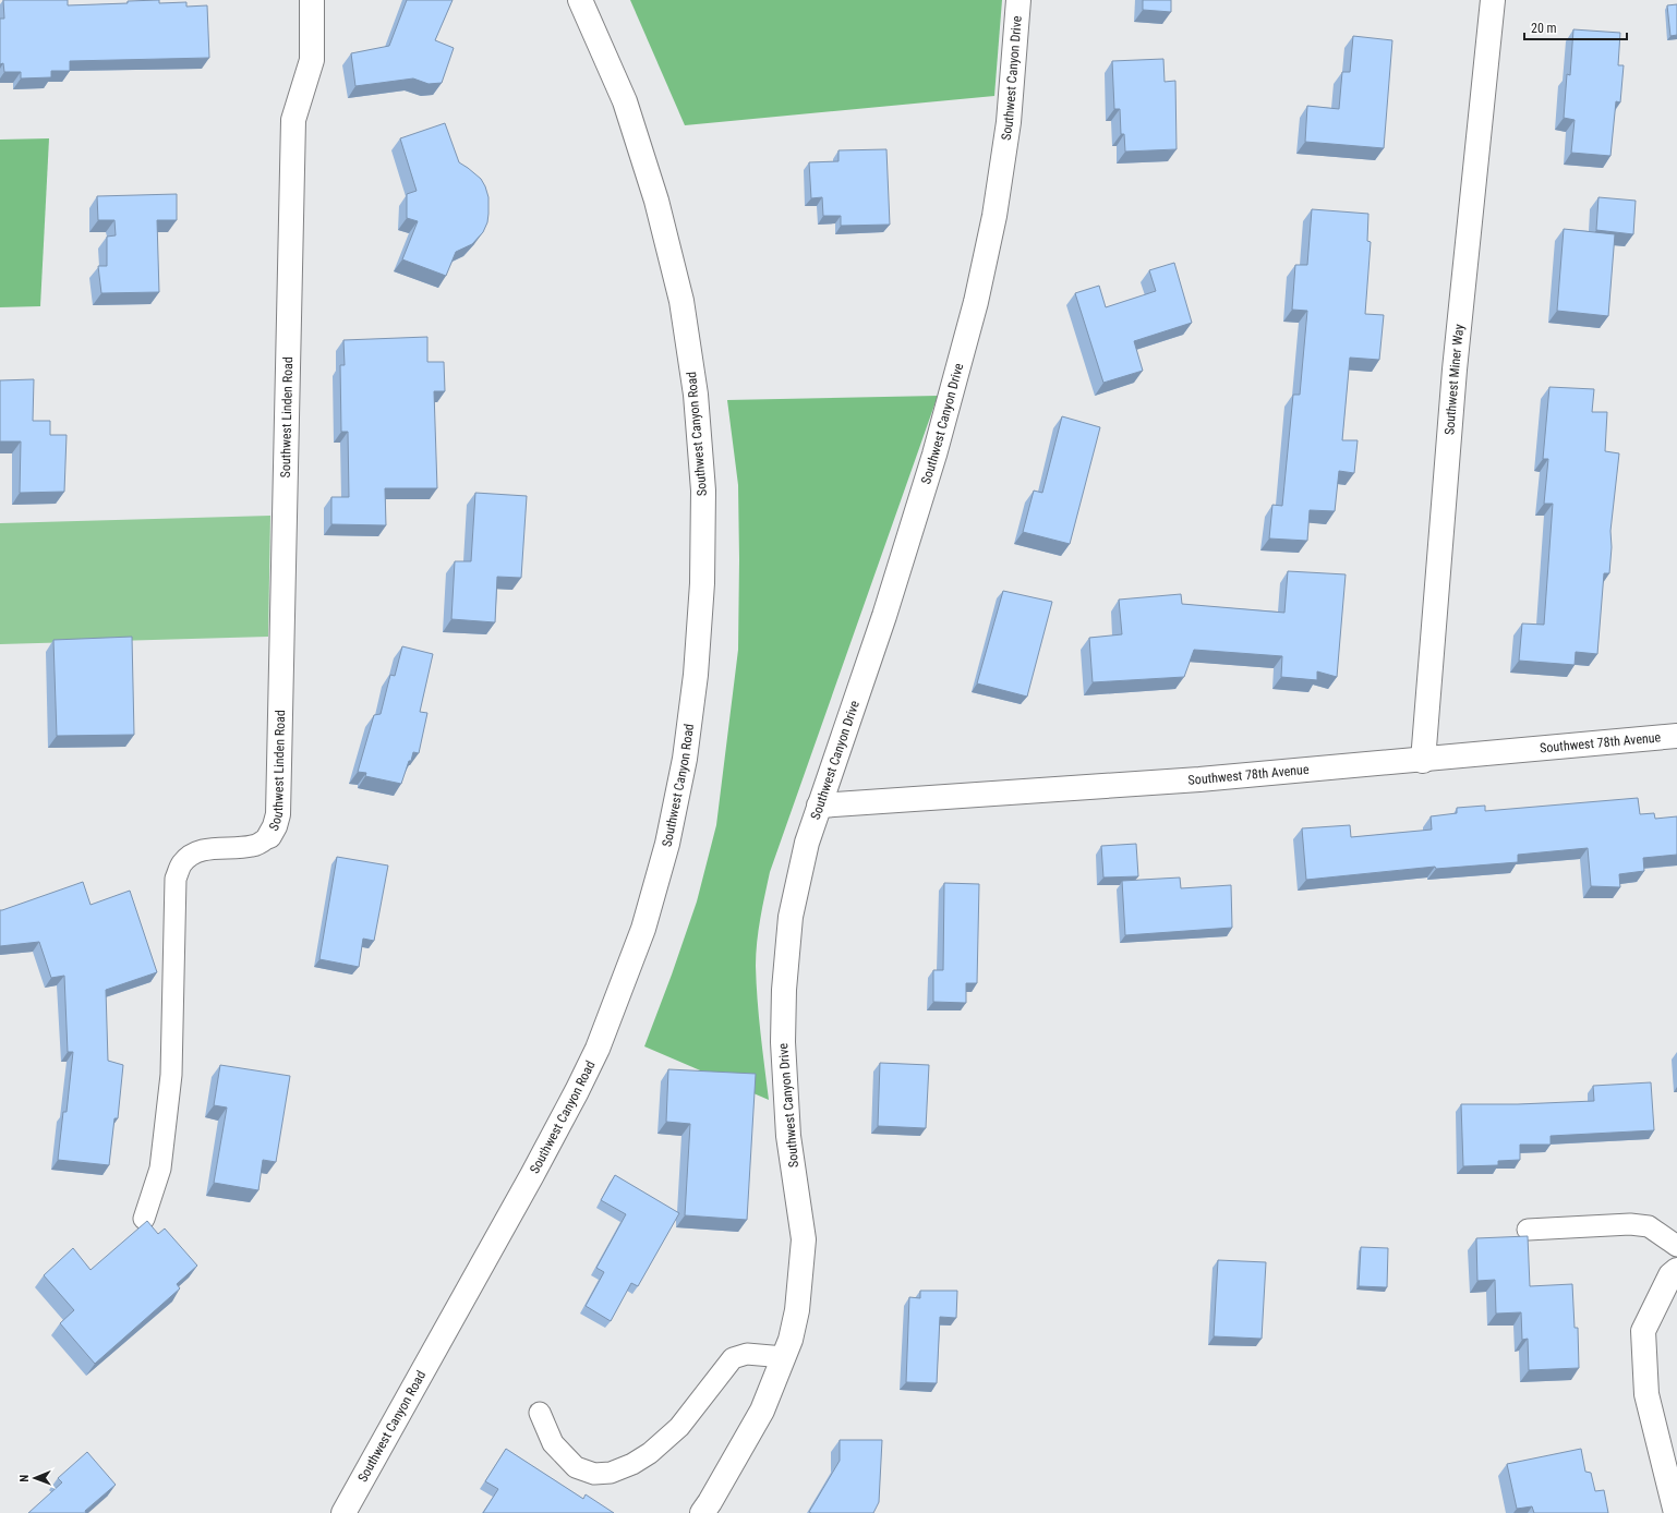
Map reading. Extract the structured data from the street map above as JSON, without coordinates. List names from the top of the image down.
{
  "streets": {
    "street": [
      "Southwest Canyon Drive",
      "Southwest Miner Way",
      "Southwest Linden Road",
      "Southwest Canyon Road",
      "Southwest 78th Avenue"
    ]
  },
  "crossings": [
    ["Southwest Canyon Drive", "Southwest 78th Avenue"],
    ["Southwest Miner Way", "Southwest 78th Avenue"]
  ],
  "scale_bar": "20 m",
  "north": "left"
}
